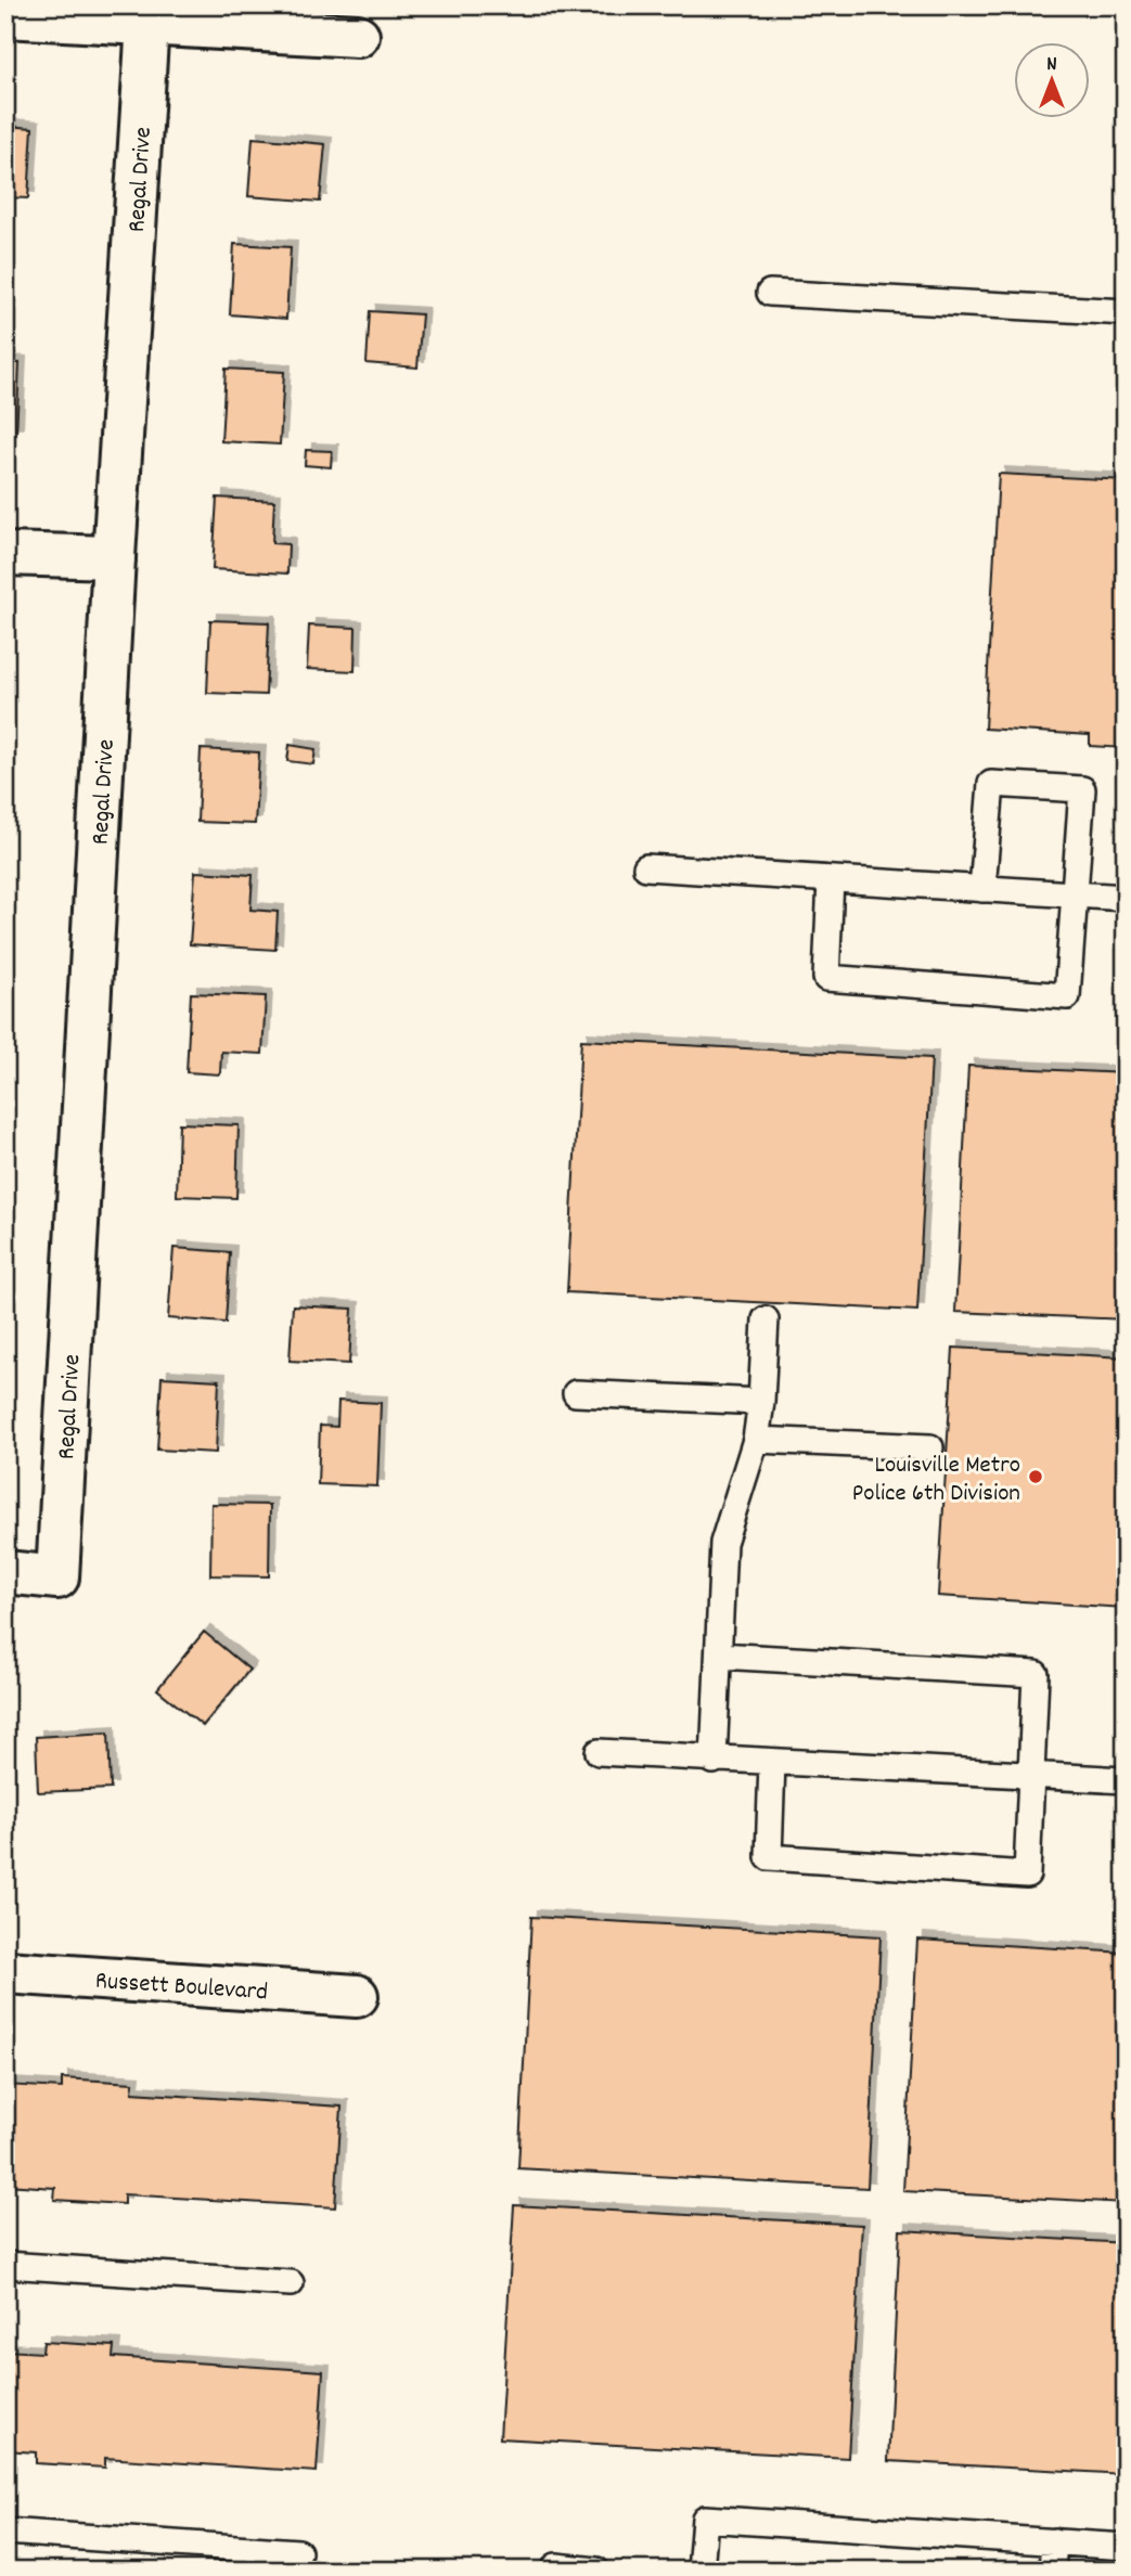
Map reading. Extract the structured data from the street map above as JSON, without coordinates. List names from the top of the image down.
{
  "streets": {
    "street": ["Regal Drive", "Russett Boulevard"]
  },
  "places": ["Louisville Metro Police 6th Division"],
  "north": "top"
}
